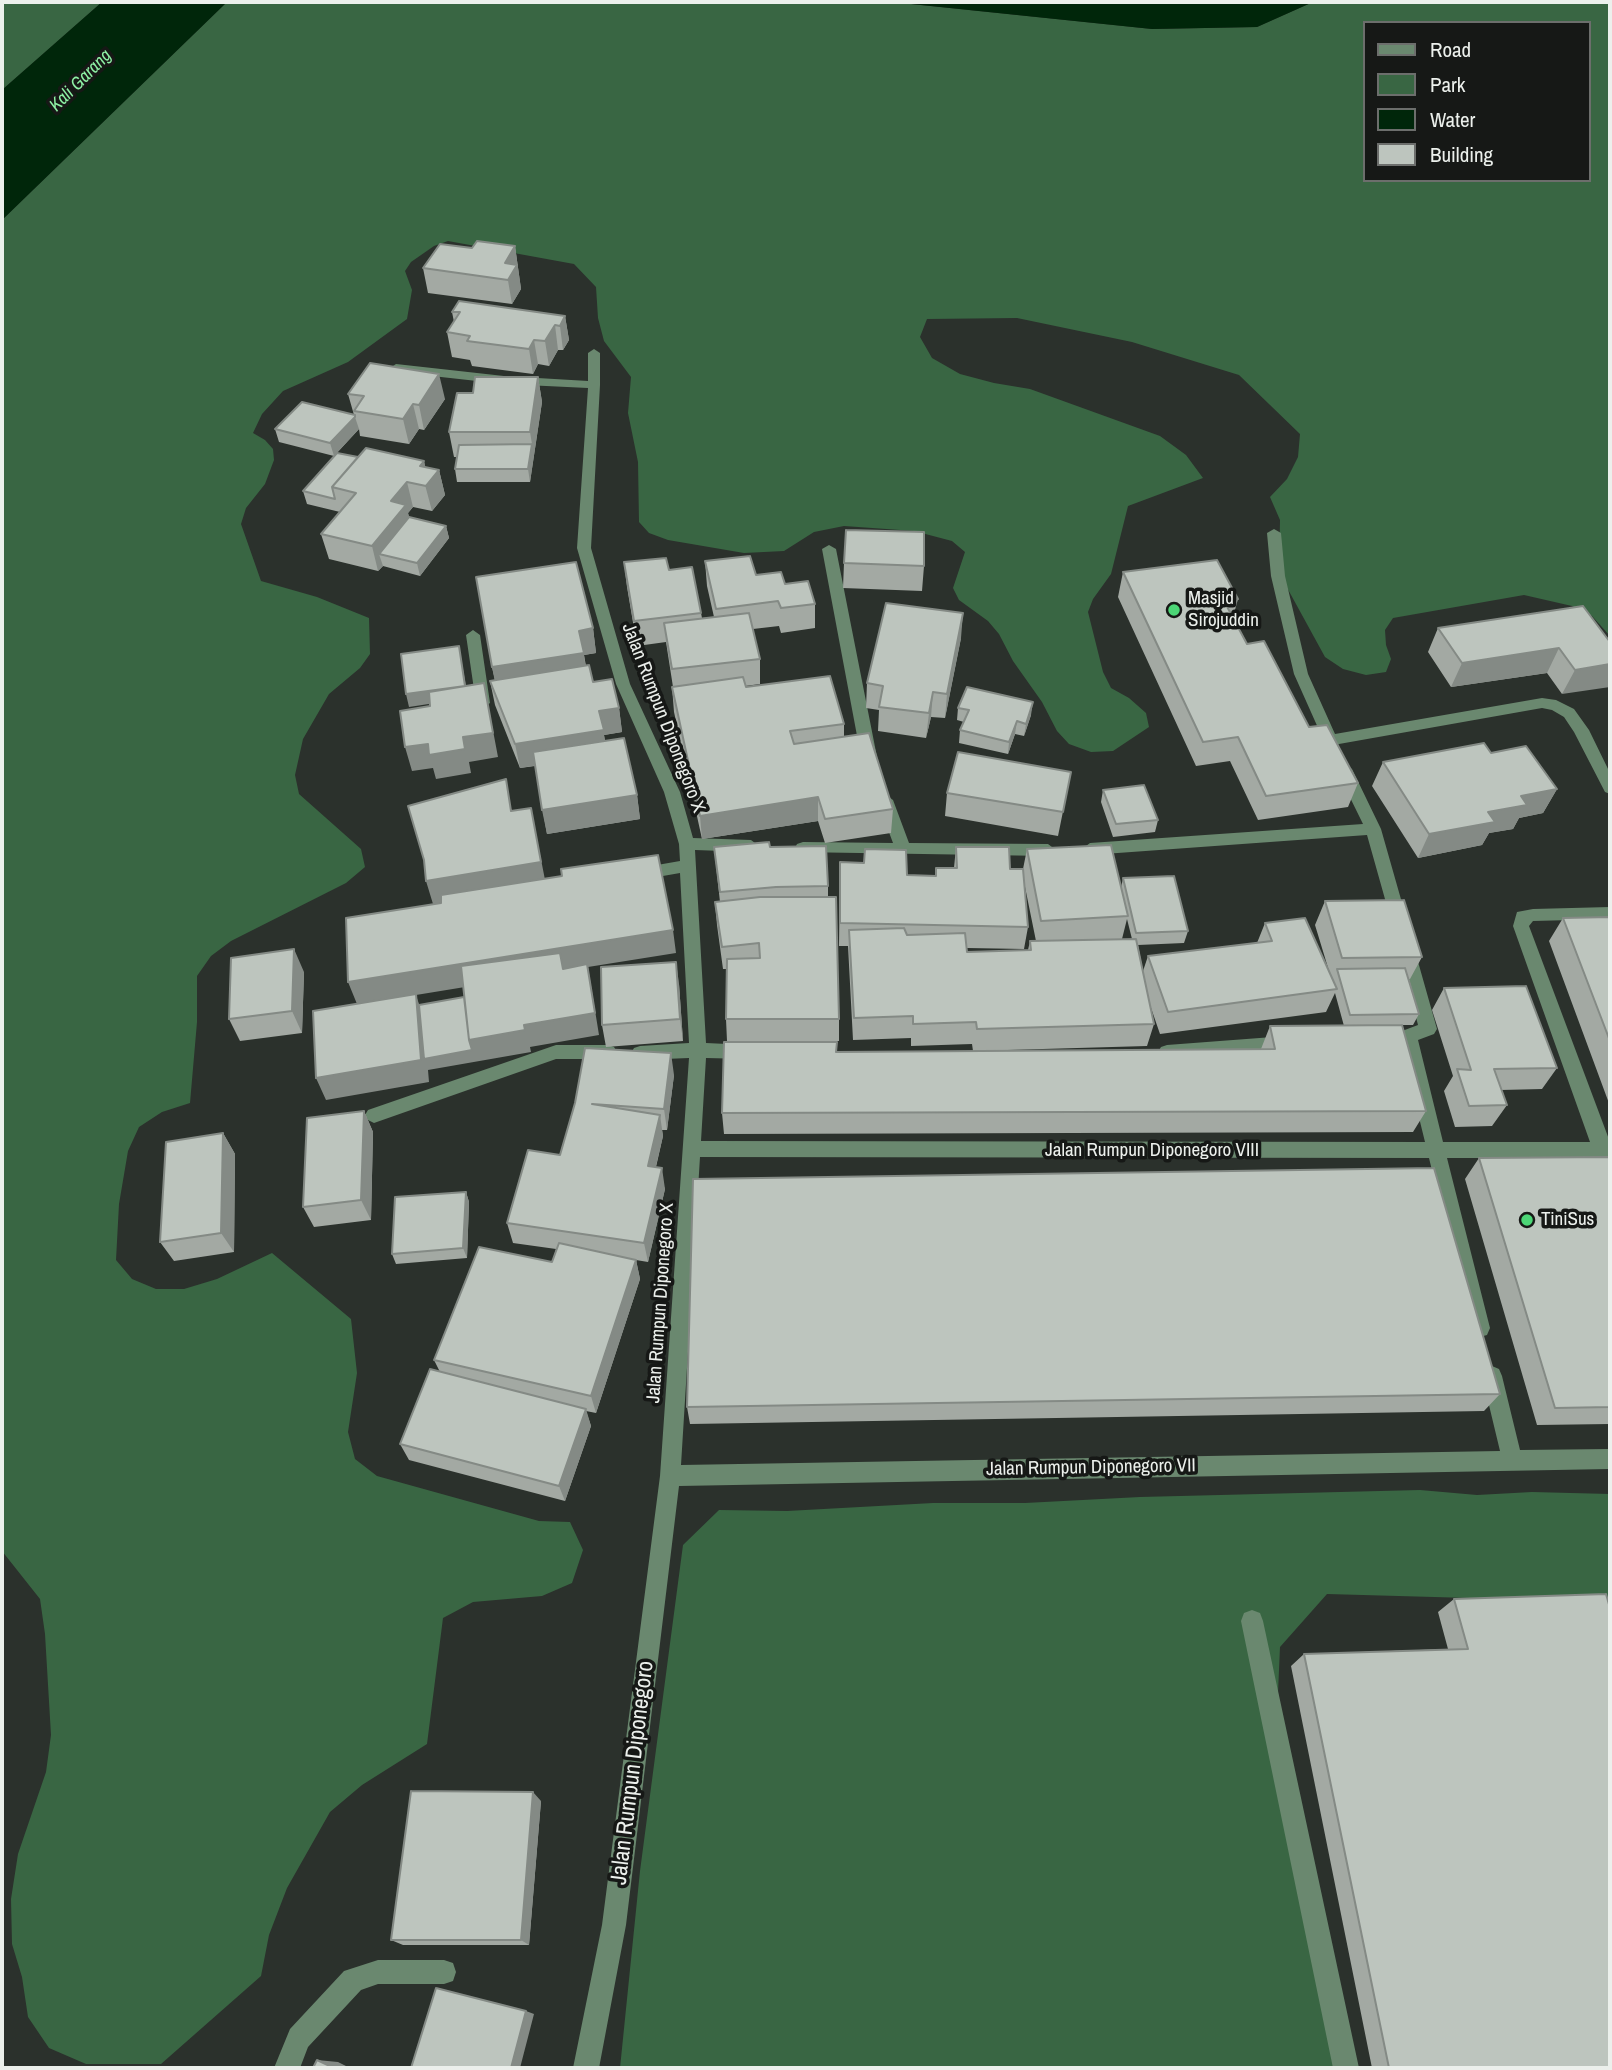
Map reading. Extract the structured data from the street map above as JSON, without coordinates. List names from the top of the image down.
{
  "streets": {
    "street": [
      "Jalan Rumpun Diponegoro X",
      "Jalan Rumpun Diponegoro VIII",
      "Jalan Rumpun Diponegoro VII",
      "Jalan Rumpun Diponegoro"
    ]
  },
  "crossings": [
    ["Jalan Rumpun Diponegoro X", "Jalan Rumpun Diponegoro VIII"],
    ["Jalan Rumpun Diponegoro X", "Jalan Rumpun Diponegoro VII"],
    ["Jalan Rumpun Diponegoro X", "Jalan Rumpun Diponegoro"],
    ["Jalan Rumpun Diponegoro VII", "Jalan Rumpun Diponegoro"]
  ],
  "water": ["Kali Garang"],
  "places": ["Masjid Sirojuddin", "TiniSus"],
  "legend": [
    "Road",
    "Park",
    "Water",
    "Building"
  ]
}
